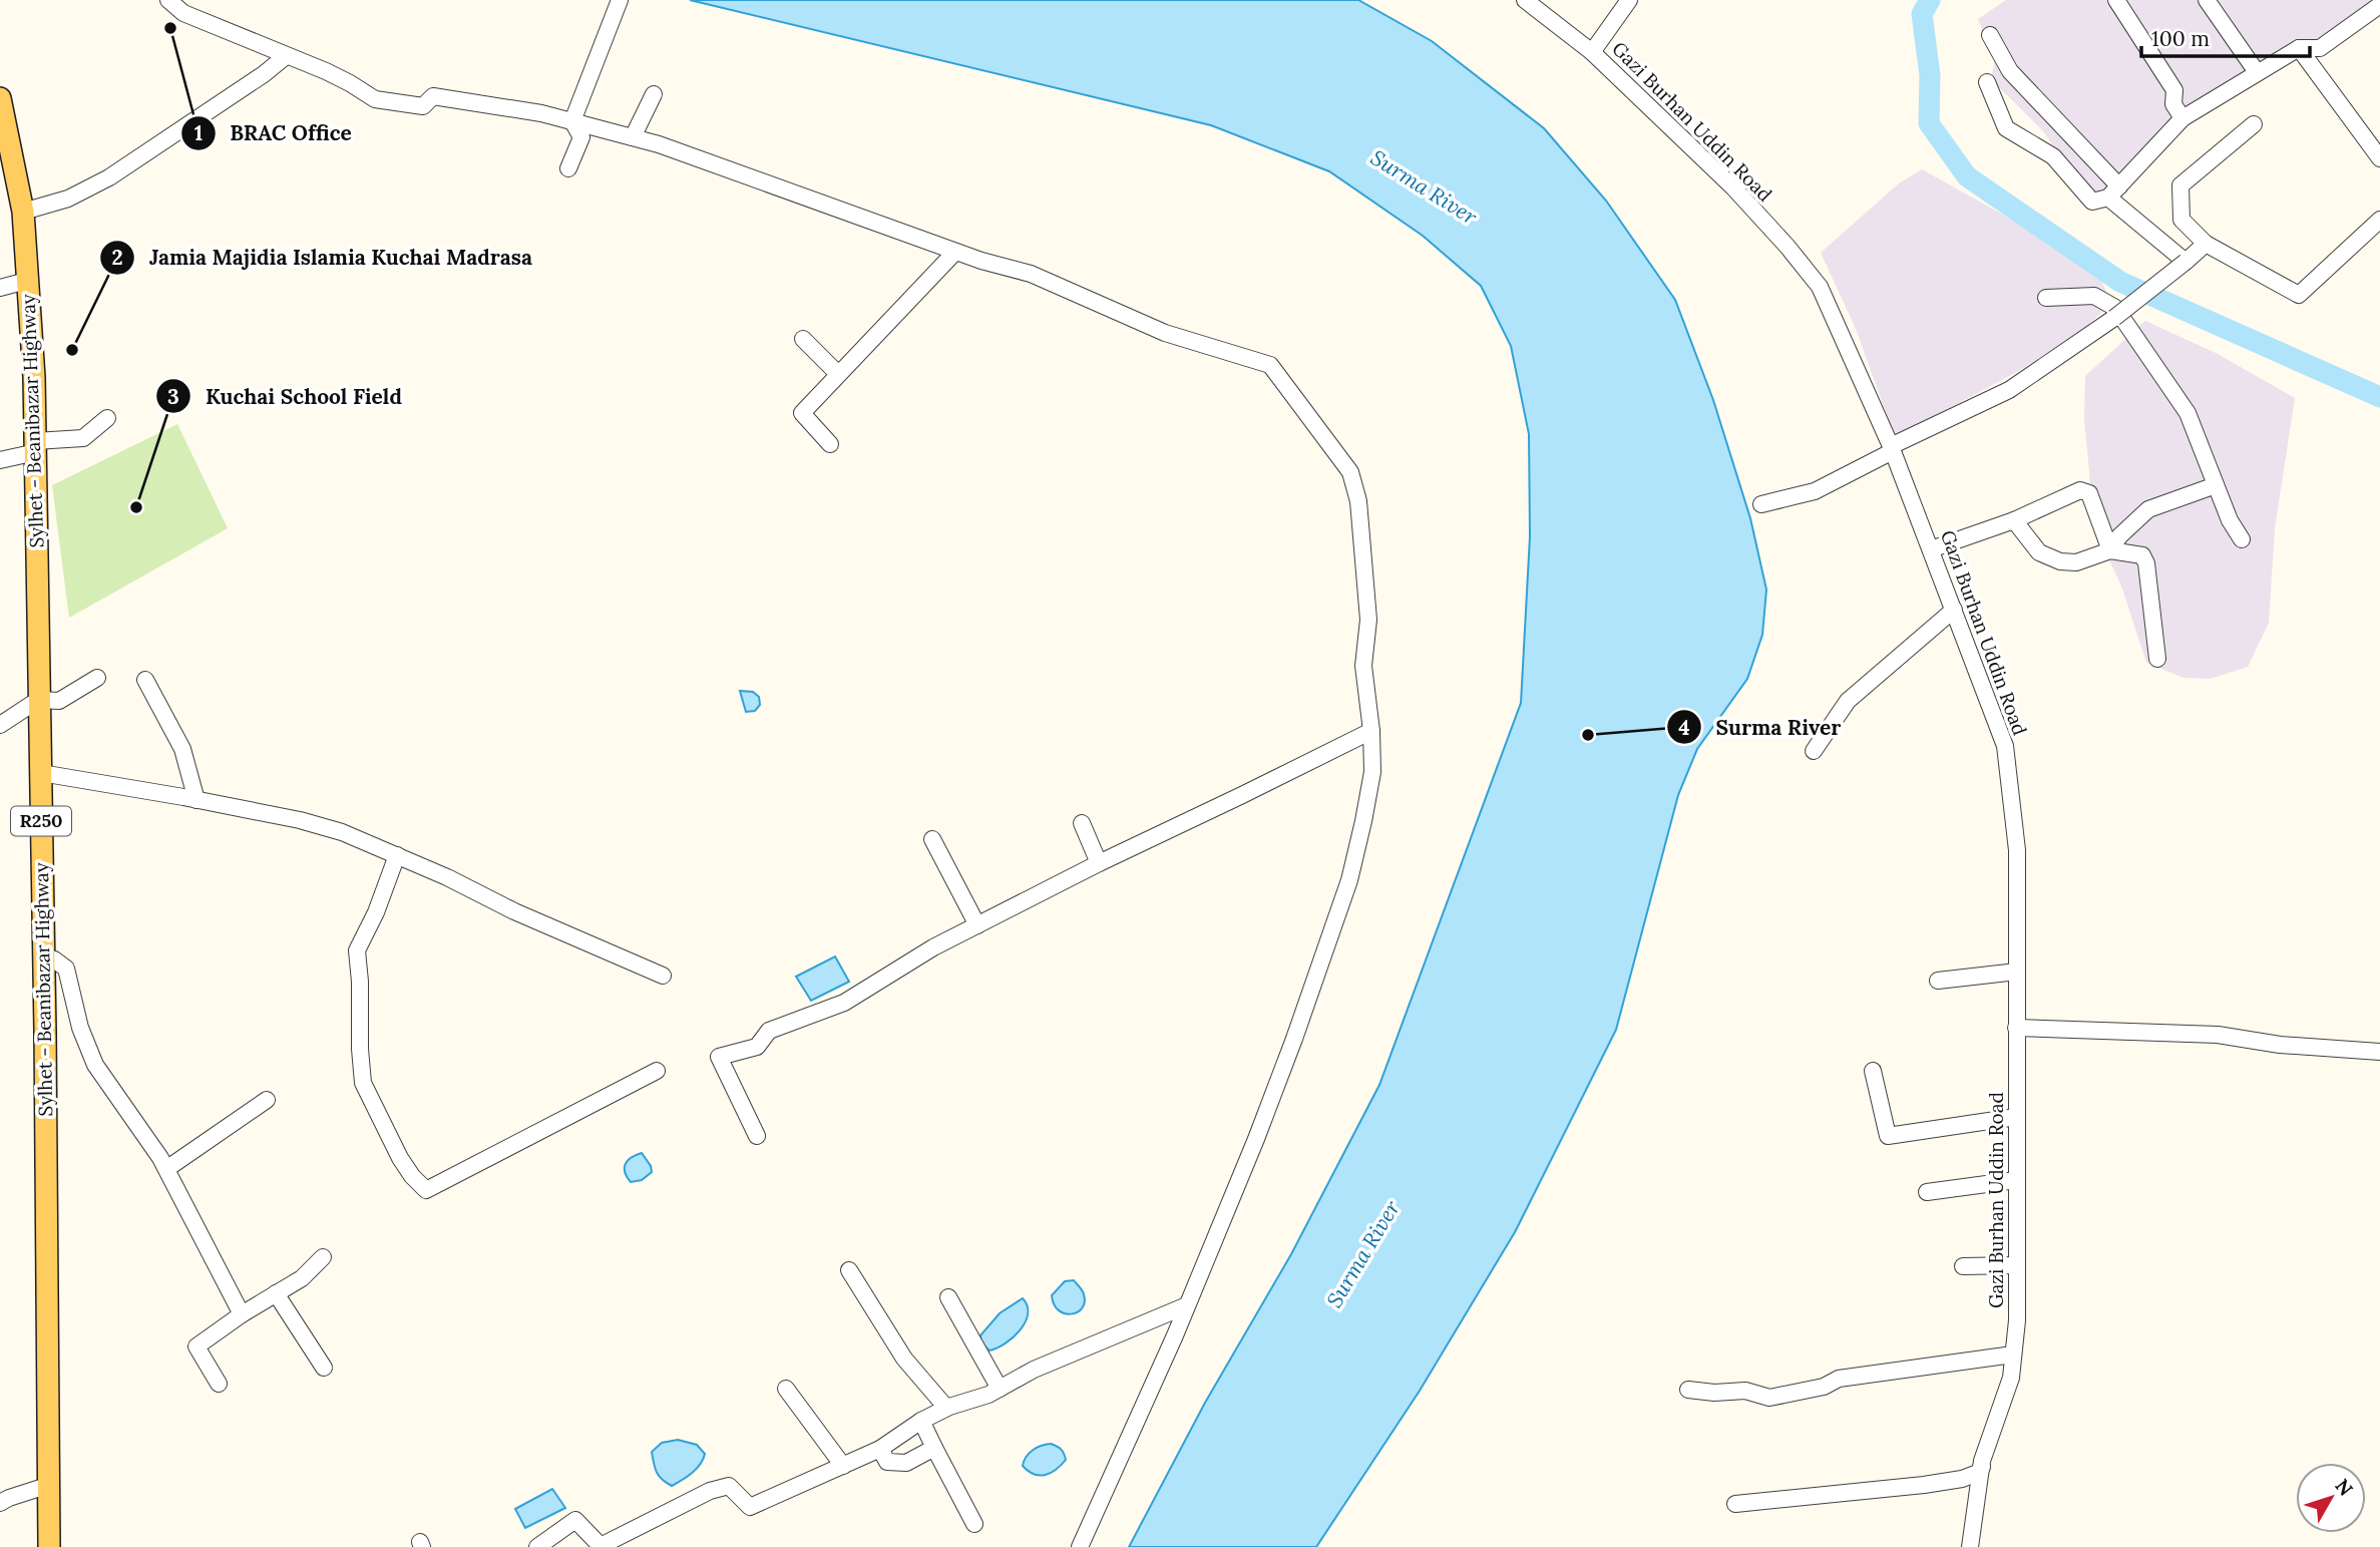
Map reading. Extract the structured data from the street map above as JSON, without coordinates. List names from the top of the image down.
{
  "streets": {
    "main road": ["Sylhet - Beanibazar Highway", "R250"],
    "street": ["Gazi Burhan Uddin Road"]
  },
  "water": ["Surma River"],
  "places": [
    "BRAC Office",
    "Jamia Majidia Islamia Kuchai Madrasa",
    "Kuchai School Field",
    "Surma River"
  ],
  "scale_bar": "100 m",
  "north": "top right"
}
